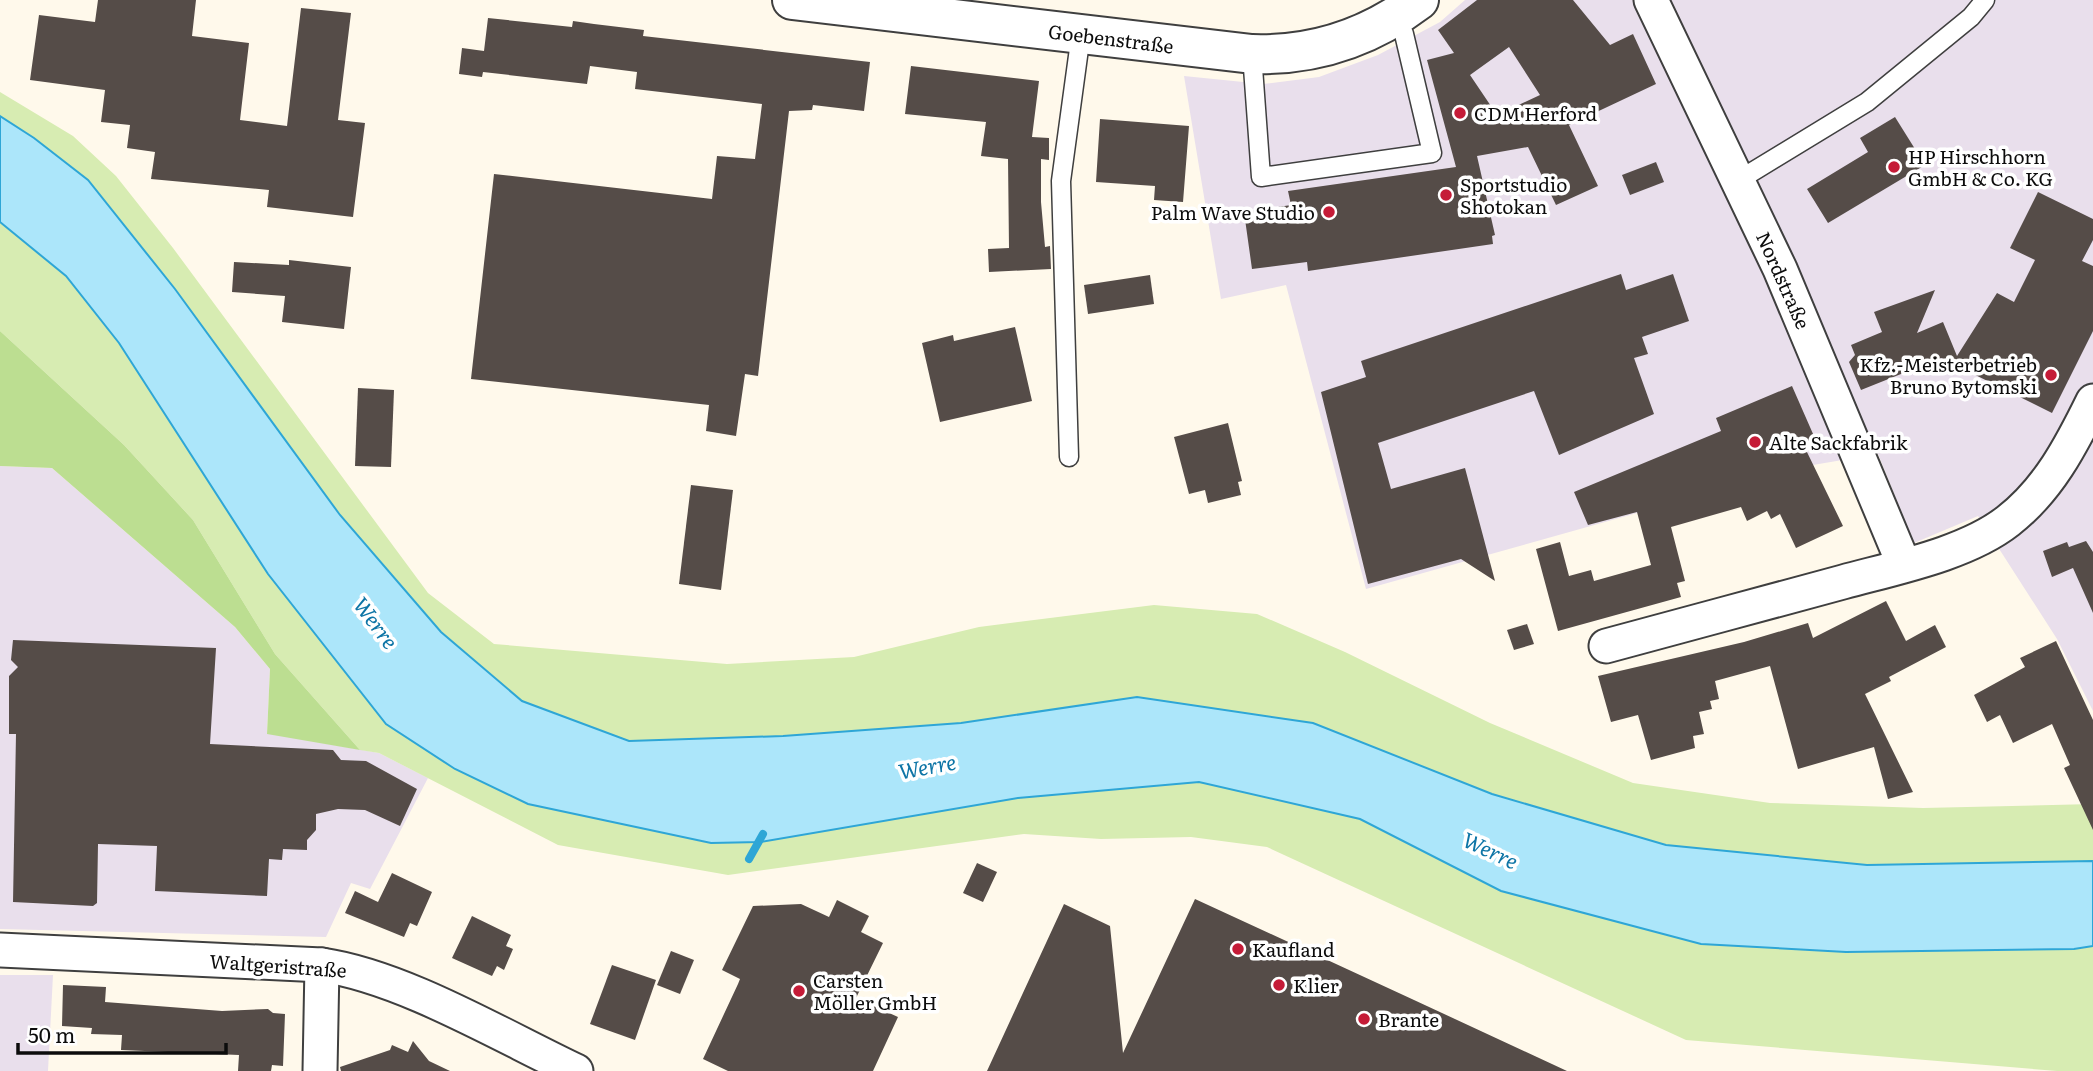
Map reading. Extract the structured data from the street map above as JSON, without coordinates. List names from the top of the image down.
{
  "streets": {
    "street": ["Goebenstraße", "Nordstraße", "Waltgeristraße"]
  },
  "water": ["Werre"],
  "places": [
    "CDM Herford",
    "HP Hirschhorn GmbH & Co. KG",
    "Sportstudio Shotokan",
    "Palm Wave Studio",
    "Kfz.-Meisterbetrieb Bruno Bytomski",
    "Alte Sackfabrik",
    "Kaufland",
    "Klier",
    "Carsten Möller GmbH",
    "Brante"
  ],
  "scale_bar": "50 m"
}
